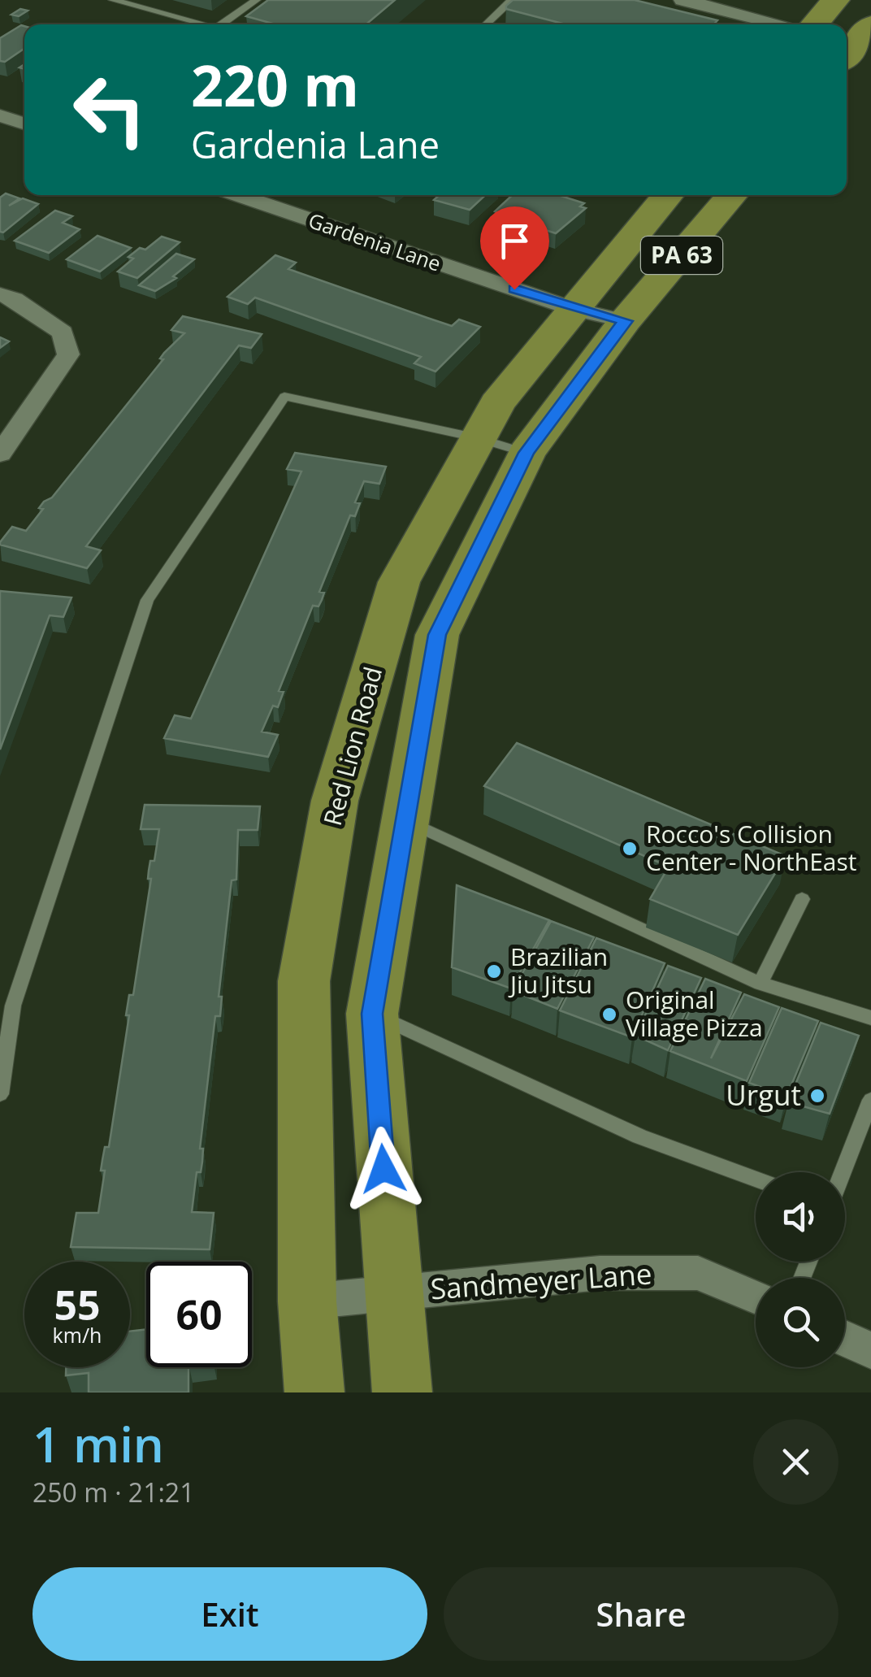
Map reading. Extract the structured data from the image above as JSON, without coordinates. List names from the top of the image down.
{
  "streets": {
    "main road": ["PA 63", "Red Lion Road"],
    "street": ["Gardenia Lane", "Sandmeyer Lane"]
  },
  "crossings": [
    ["Gardenia Lane", "PA 63"],
    ["Gardenia Lane", "Red Lion Road"],
    ["PA 63", "Sandmeyer Lane"],
    ["Red Lion Road", "Sandmeyer Lane"]
  ],
  "places": [
    "Rocco's Collision Center - NorthEast",
    "Brazilian Jiu Jitsu",
    "Original Village Pizza",
    "Urgut"
  ],
  "page": {
    "turn": ["220 m", "Gardenia Lane"],
    "speed": "55 km/h",
    "limit": "60",
    "heading": ["1 min", "250 m · 21:21"],
    "buttons": ["Exit", "Share"]
  }
}
